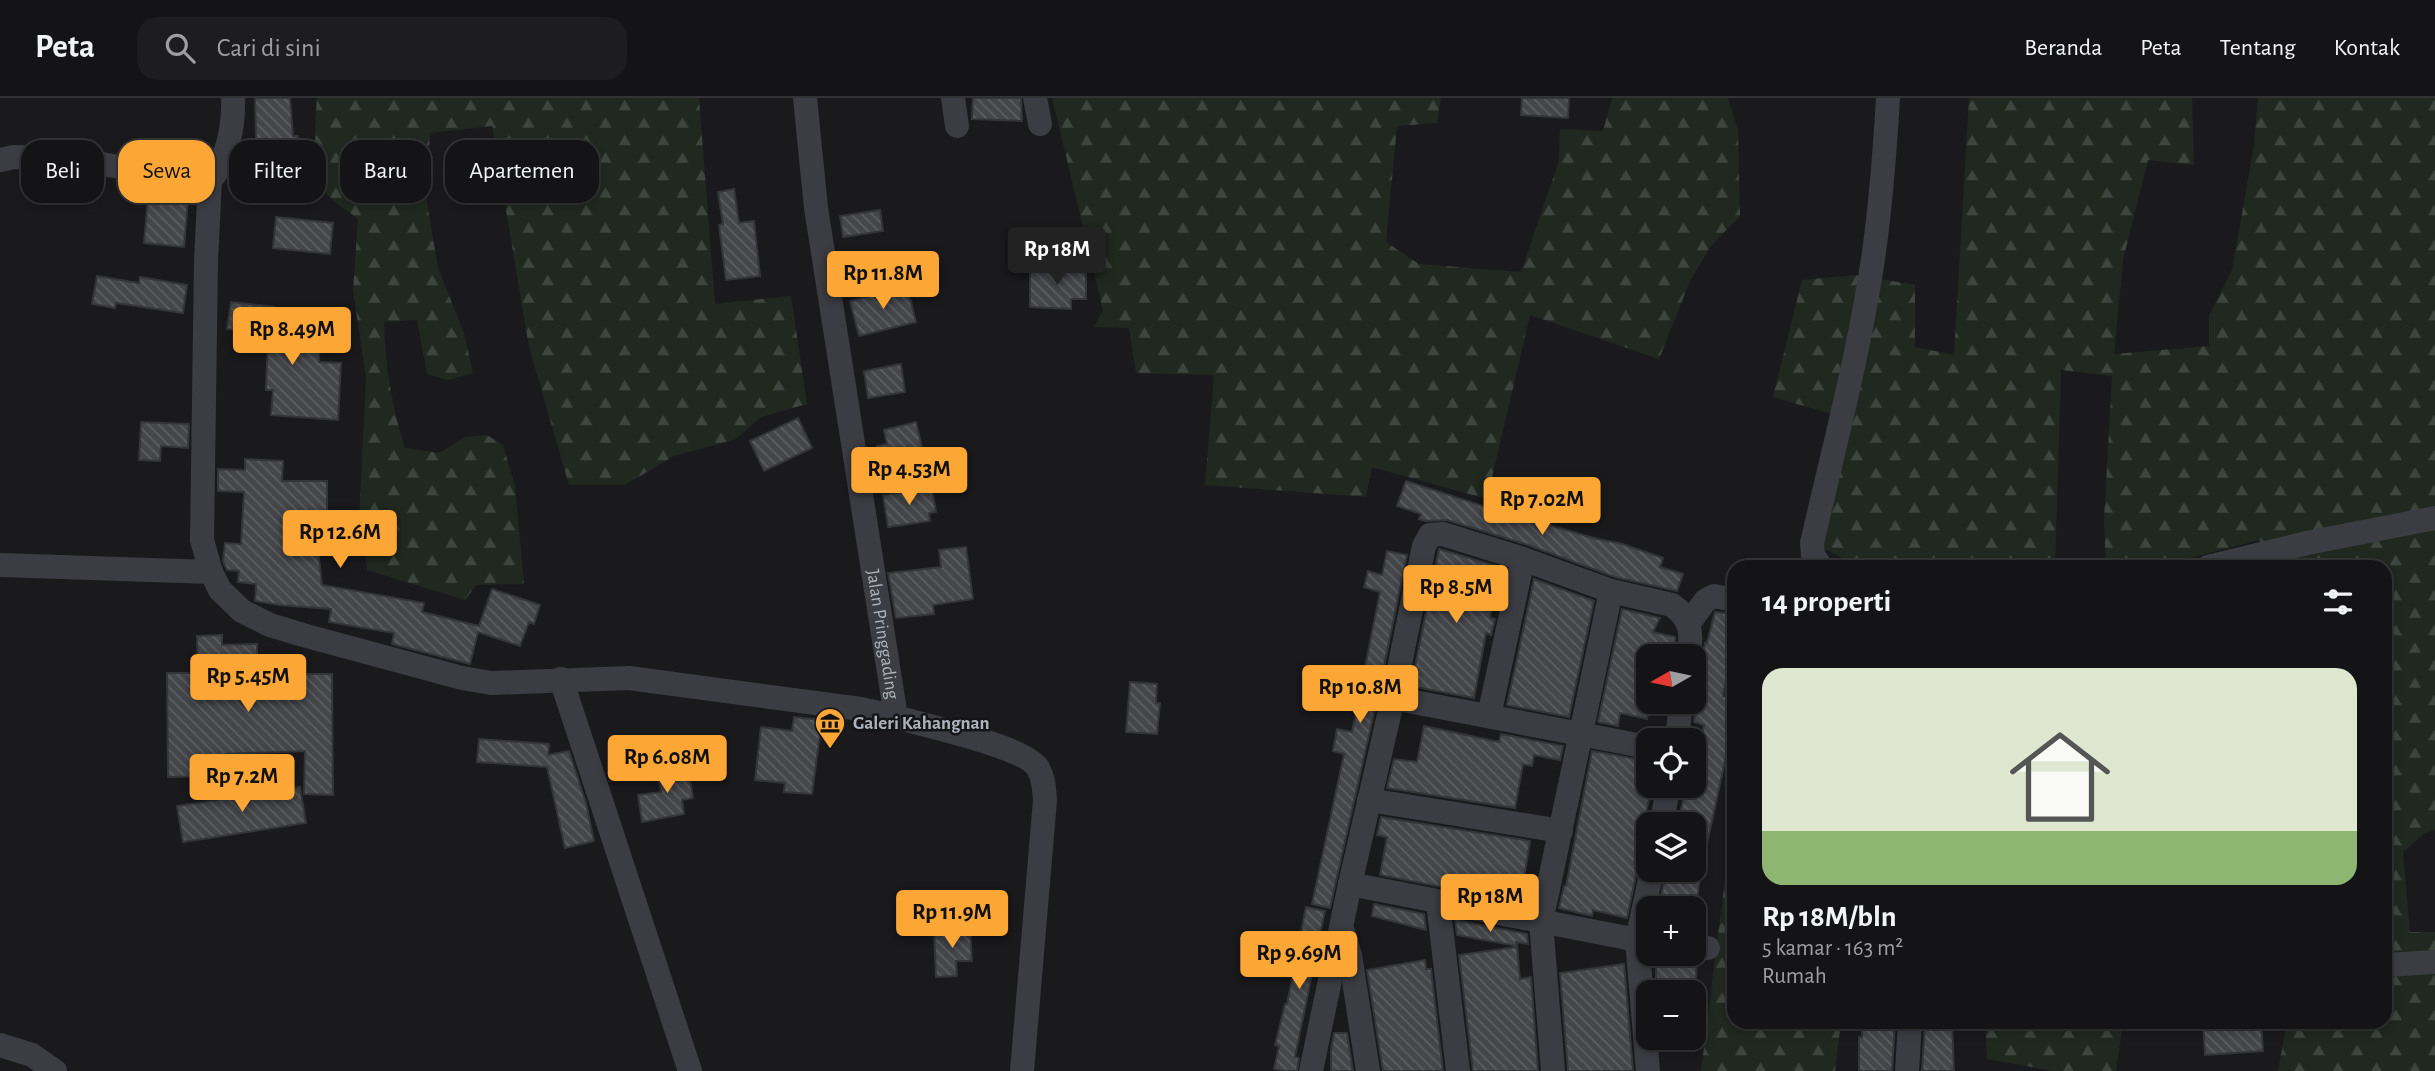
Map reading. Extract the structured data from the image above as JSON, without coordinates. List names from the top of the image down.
{
  "streets": {
    "street": ["Jalan Pringgading"]
  },
  "places": {
    "museum": ["Galeri Kahangnan"]
  },
  "north": "left",
  "page": {
    "header": "Peta",
    "search": "Cari di sini",
    "nav": [
      "Beranda",
      "Peta",
      "Tentang",
      "Kontak"
    ],
    "chip": [
      "Beli",
      "Sewa",
      "Filter",
      "Baru",
      "Apartemen"
    ],
    "price": [
      "Rp 18M",
      "Rp 11.8M",
      "Rp 8.49M",
      "Rp 4.53M",
      "Rp 7.02M",
      "Rp 12.6M",
      "Rp 8.5M",
      "Rp 5.45M",
      "Rp 10.8M",
      "Rp 6.08M",
      "Rp 7.2M",
      "Rp 18M",
      "Rp 11.9M",
      "Rp 9.69M"
    ],
    "heading": "14 properti",
    "map_buttons": ["+", "−"],
    "list": [
      {
        "name": "Rp 18M/bln",
        "note": "5 kamar · 163 m² · Rumah"
      }
    ]
  }
}
